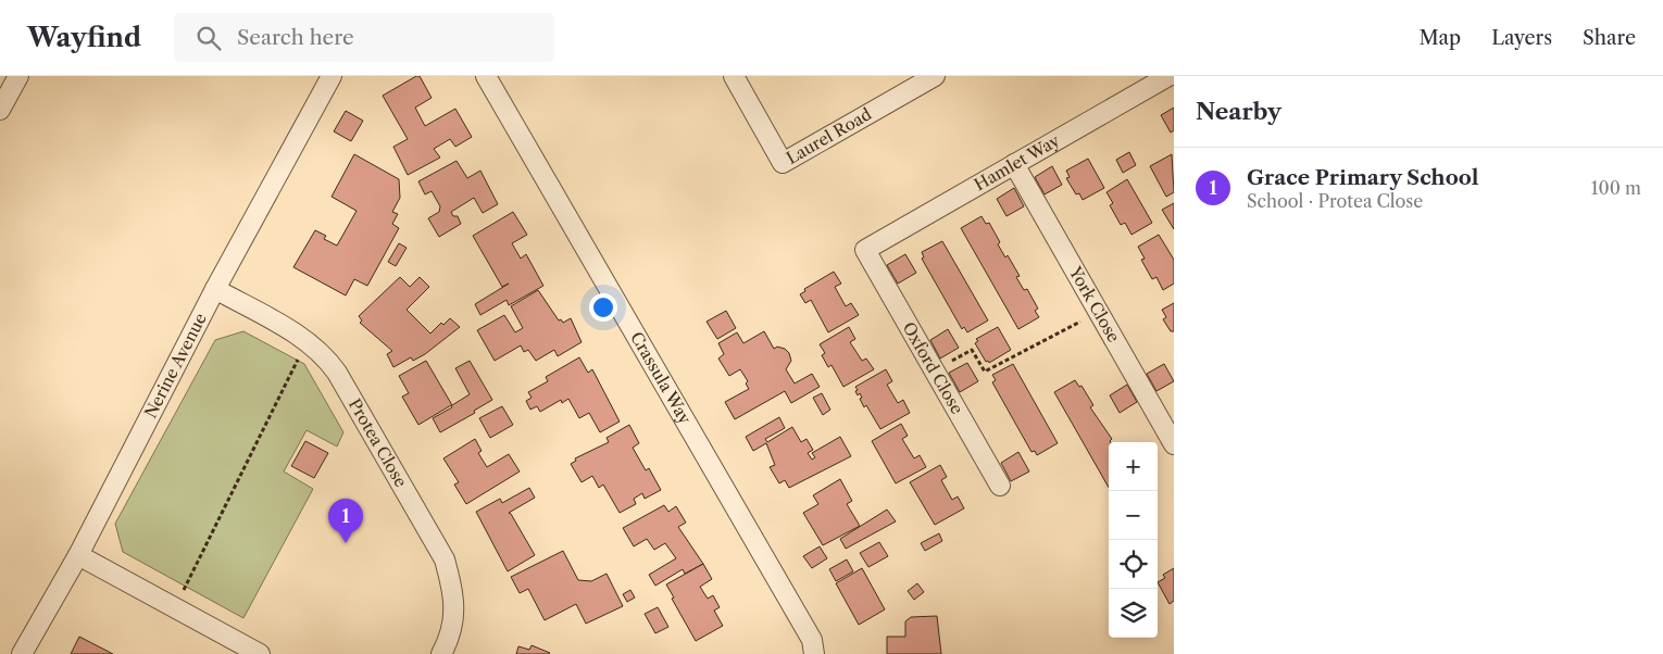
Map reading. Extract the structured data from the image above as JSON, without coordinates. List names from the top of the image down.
{
  "streets": {
    "street": [
      "Laurel Road",
      "Hamlet Way",
      "York Close",
      "Nerine Avenue",
      "Oxford Close",
      "Crassula Way",
      "Protea Close"
    ]
  },
  "crossings": [
    ["Hamlet Way", "York Close"],
    ["Hamlet Way", "Oxford Close"],
    ["Nerine Avenue", "Protea Close"]
  ],
  "page": {
    "header": "Wayfind",
    "search": "Search here",
    "nav": ["Map", "Layers", "Share"],
    "heading": "Nearby",
    "list": [
      {
        "mark": "1",
        "name": "Grace Primary School",
        "note": "School · Protea Close",
        "value": "100 m"
      }
    ],
    "map_buttons": ["+", "−"],
    "pins": "1"
  }
}
